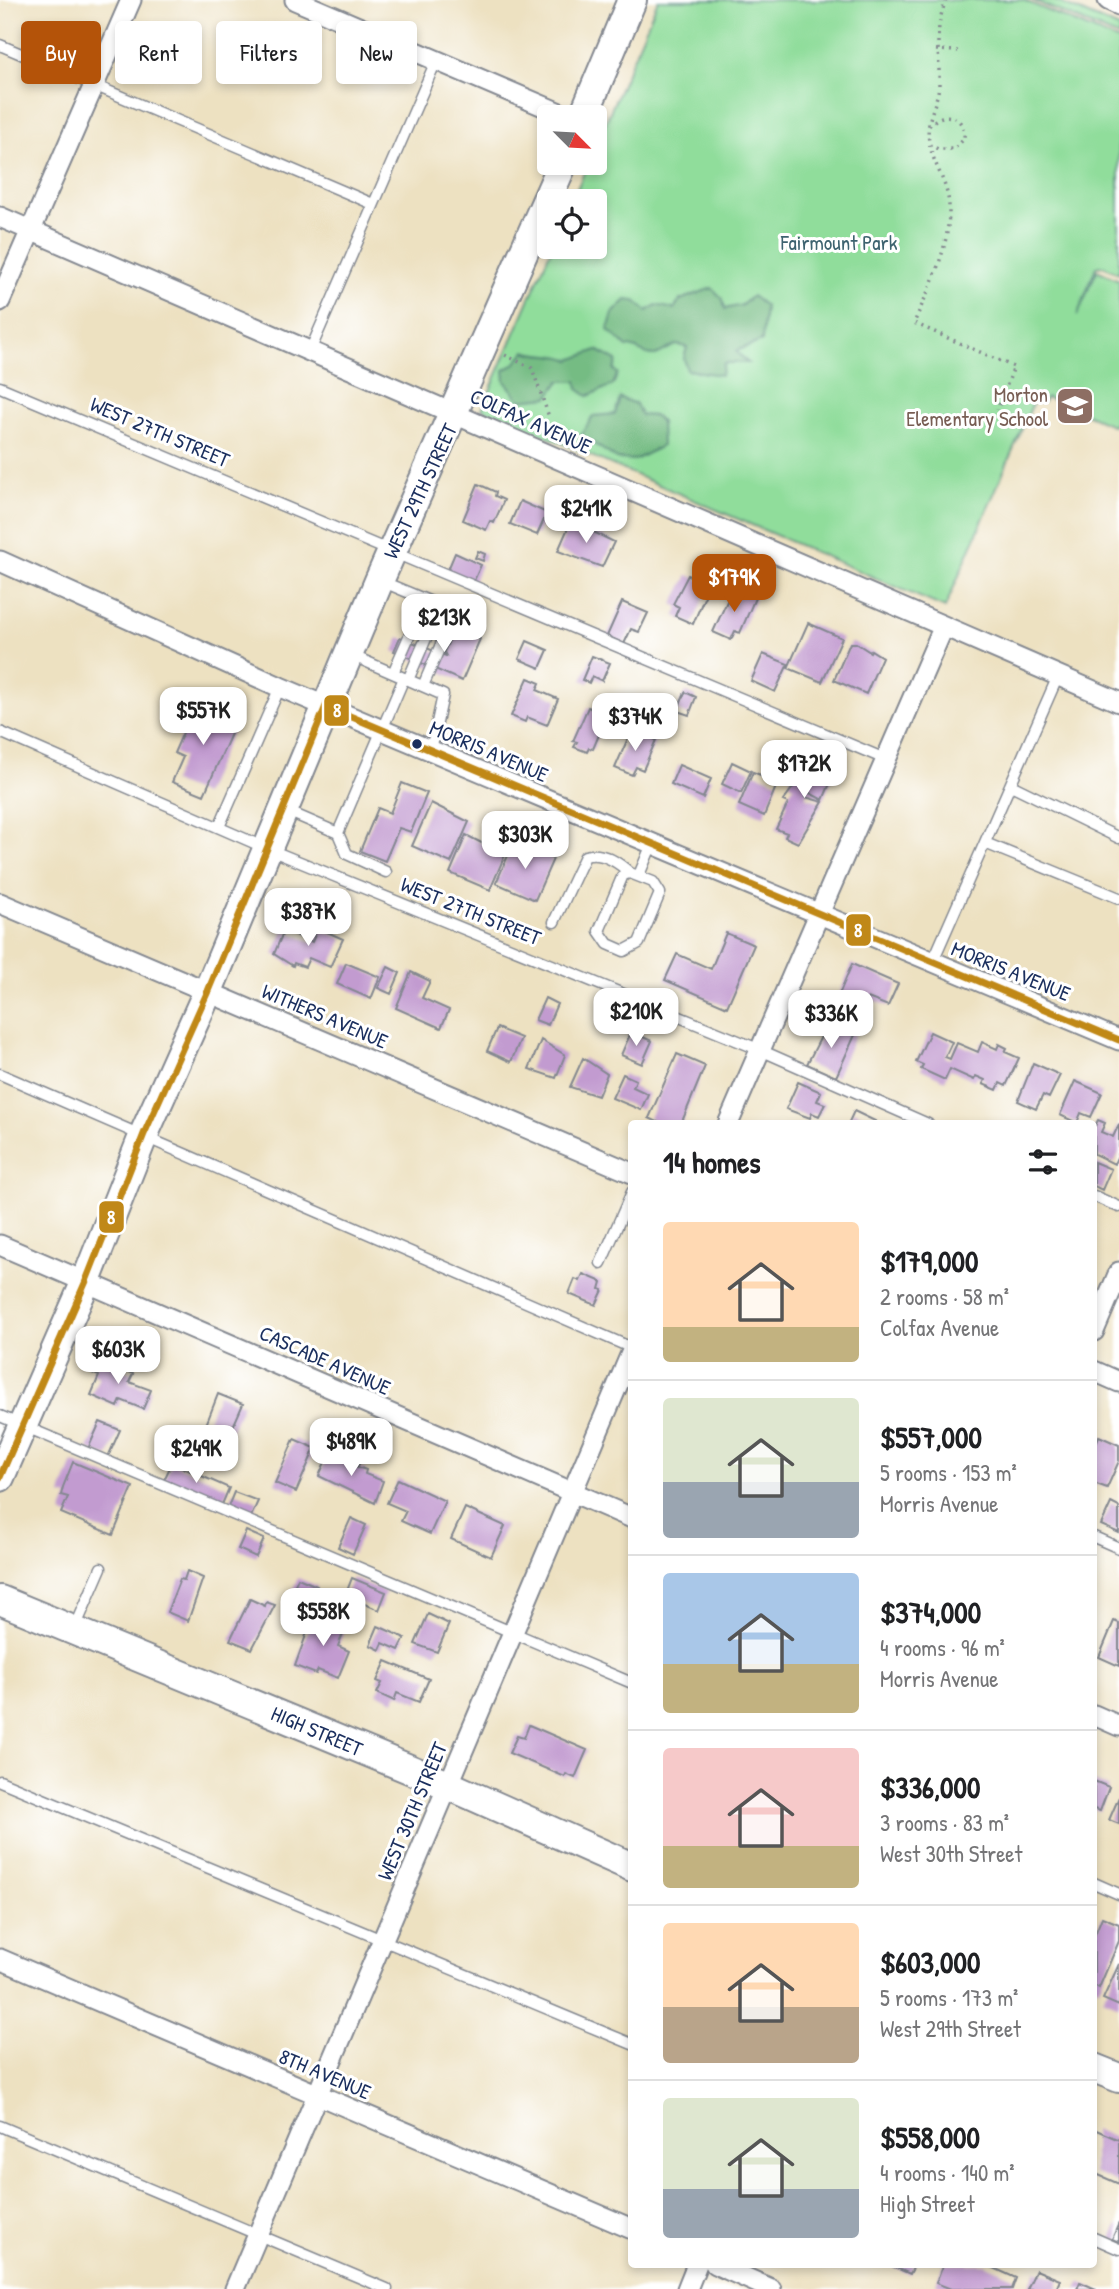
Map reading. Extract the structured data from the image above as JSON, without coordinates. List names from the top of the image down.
{
  "streets": {
    "street": [
      "COLFAX AVENUE",
      "WEST 29TH STREET",
      "MORRIS AVENUE",
      "WITHERS AVENUE",
      "CASCADE AVENUE",
      "HIGH STREET",
      "WEST 30TH STREET",
      "8TH AVENUE"
    ],
    "lane": ["WEST 27TH STREET"]
  },
  "crossings": [
    ["COLFAX AVENUE", "WEST 29TH STREET"],
    ["WEST 27TH STREET", "WEST 29TH STREET"],
    ["WEST 29TH STREET", "MORRIS AVENUE"],
    ["WEST 29TH STREET", "WITHERS AVENUE"],
    ["WEST 29TH STREET", "CASCADE AVENUE"],
    ["CASCADE AVENUE", "WEST 30TH STREET"],
    ["HIGH STREET", "WEST 30TH STREET"],
    ["WEST 30TH STREET", "8TH AVENUE"]
  ],
  "parks": ["Fairmount Park"],
  "places": {
    "school or university": ["Morton Elementary School"]
  },
  "lines": ["transit line 8"],
  "north": "bottom right",
  "page": {
    "chip": [
      "Buy",
      "Rent",
      "Filters",
      "New"
    ],
    "price": [
      "$241K",
      "$179K",
      "$213K",
      "$557K",
      "$374K",
      "$172K",
      "$303K",
      "$387K",
      "$210K",
      "$336K",
      "$603K",
      "$489K",
      "$249K",
      "$558K"
    ],
    "heading": "14 homes",
    "list": [
      {
        "name": "$179,000",
        "note": "2 rooms · 58 m² · Colfax Avenue"
      },
      {
        "name": "$557,000",
        "note": "5 rooms · 153 m² · Morris Avenue"
      },
      {
        "name": "$374,000",
        "note": "4 rooms · 96 m² · Morris Avenue"
      },
      {
        "name": "$336,000",
        "note": "3 rooms · 83 m² · West 30th Street"
      },
      {
        "name": "$603,000",
        "note": "5 rooms · 173 m² · West 29th Street"
      },
      {
        "name": "$558,000",
        "note": "4 rooms · 140 m² · High Street"
      }
    ]
  }
}
